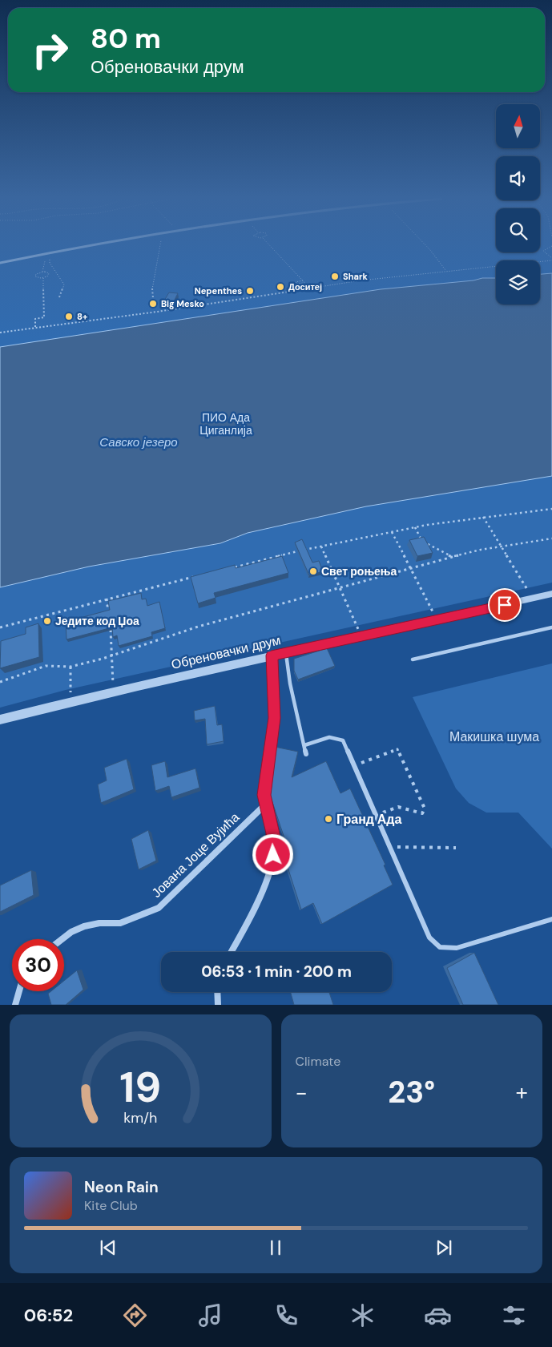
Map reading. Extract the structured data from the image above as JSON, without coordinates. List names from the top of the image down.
{
  "streets": {
    "street": ["Обреновачки друм", "Јована Јоце Вујића"]
  },
  "water": ["Савско језеро"],
  "parks": ["ПИО Ада Циганлија", "Макишка шума"],
  "places": [
    "Shark",
    "Доситеј",
    "Nepenthes",
    "Big Mesko",
    "8+",
    "Свет роњења",
    "Једите код Џоа",
    "Гранд Ада"
  ],
  "north": "top",
  "page": {
    "turn": ["80 m", "Обреновачки друм"],
    "limit": "30",
    "trip": "06:53 · 1 min · 200 m",
    "tile": "Climate",
    "heat": ["−", "23°", "+"],
    "song": ["Neon Rain", "Kite Club"],
    "tabs": "06:52",
    "gauge": ["19", "km/h"]
  }
}
